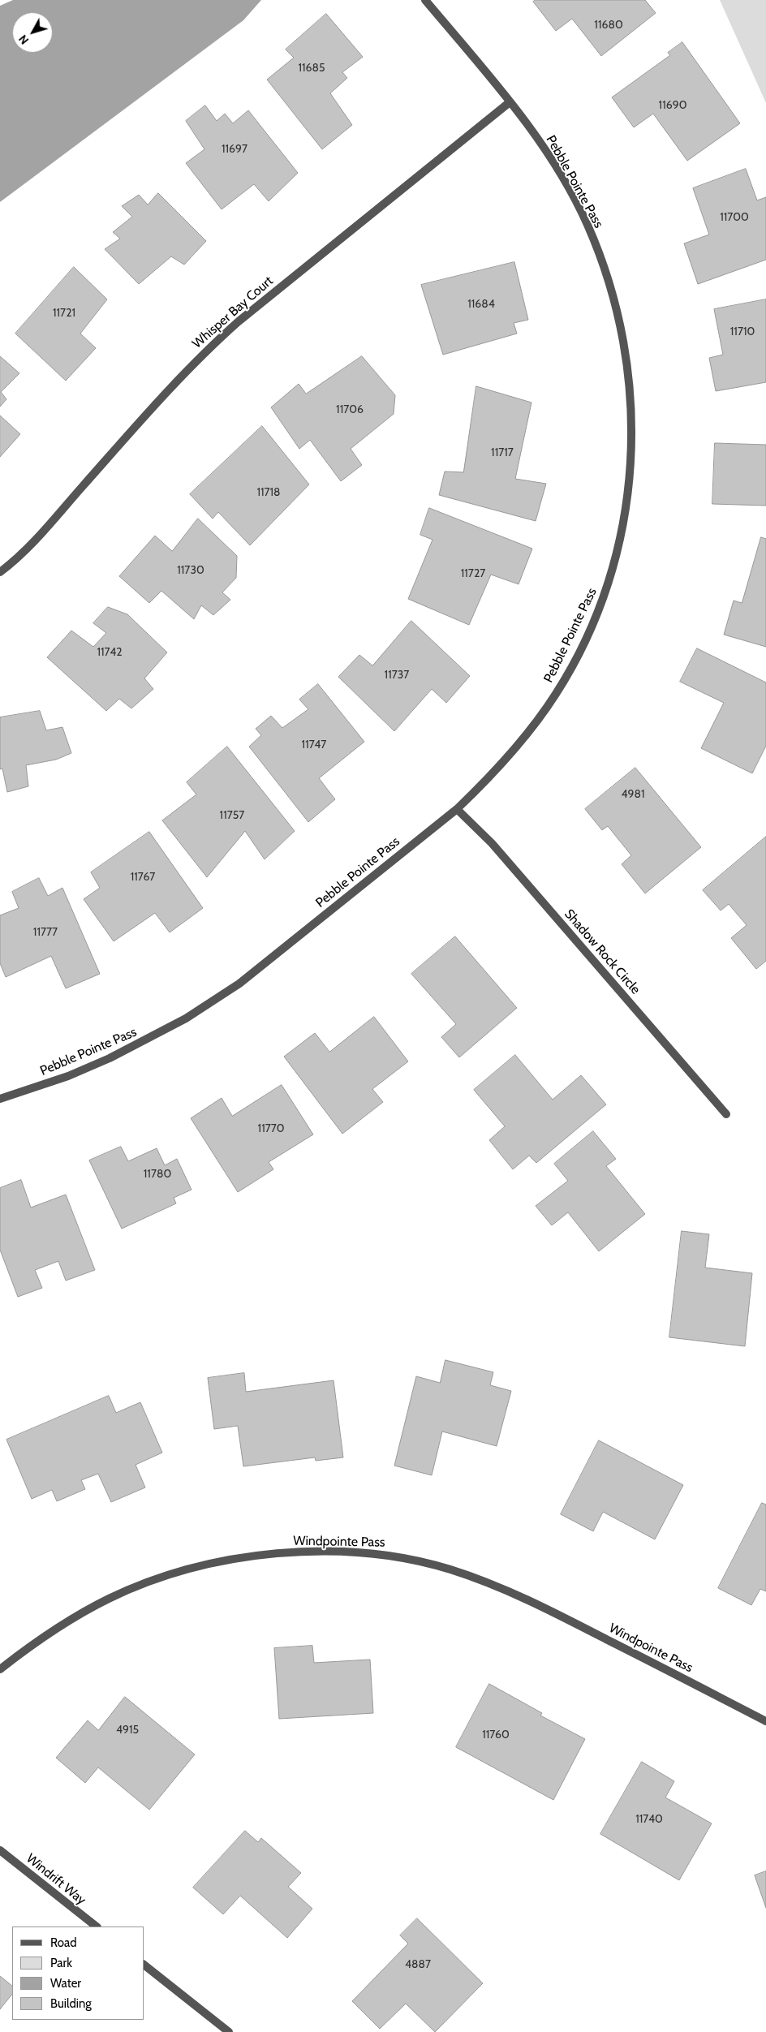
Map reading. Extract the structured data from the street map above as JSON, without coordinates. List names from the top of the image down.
{
  "streets": {
    "street": [
      "Pebble Pointe Pass",
      "Whisper Bay Court",
      "Shadow Rock Circle",
      "Windpointe Pass",
      "Windrift Way"
    ]
  },
  "crossings": [
    ["Pebble Pointe Pass", "Whisper Bay Court"],
    ["Pebble Pointe Pass", "Shadow Rock Circle"]
  ],
  "house_numbers": [
    "11680",
    "11685",
    "11690",
    "11697",
    "11700",
    "11684",
    "11721",
    "11710",
    "11706",
    "11717",
    "11718",
    "11730",
    "11727",
    "11742",
    "11737",
    "11747",
    "4981",
    "11757",
    "11767",
    "11777",
    "11770",
    "11780",
    "4915",
    "11760",
    "11740",
    "4887"
  ],
  "legend": [
    "Road",
    "Park",
    "Water",
    "Building"
  ],
  "north": "bottom left"
}
